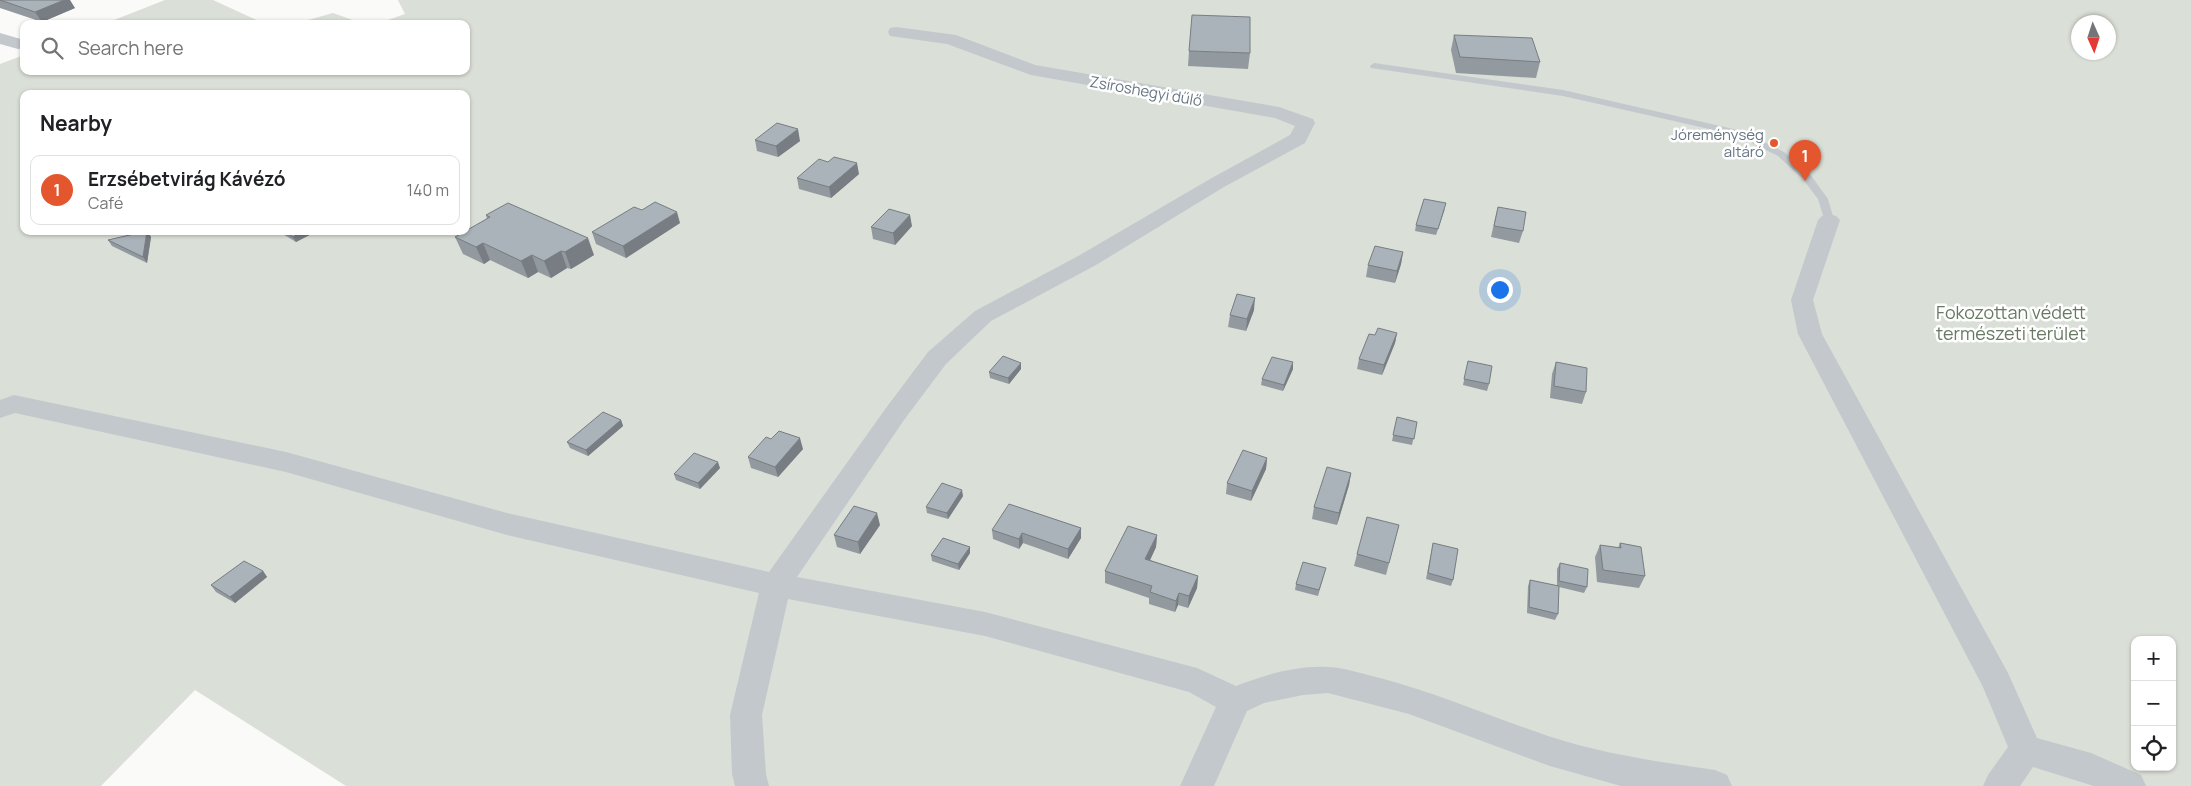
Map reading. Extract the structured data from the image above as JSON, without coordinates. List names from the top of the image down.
{
  "streets": {
    "street": ["Zsíroshegyi dűlő"]
  },
  "parks": ["Fokozottan védett természeti terület"],
  "places": ["Jóreménység altáró"],
  "north": "bottom",
  "page": {
    "search": "Search here",
    "heading": "Nearby",
    "pins": "1",
    "list": [
      {
        "mark": "1",
        "name": "Erzsébetvirág Kávézó",
        "note": "Café",
        "value": "140 m"
      }
    ],
    "map_buttons": ["+", "−"]
  }
}
